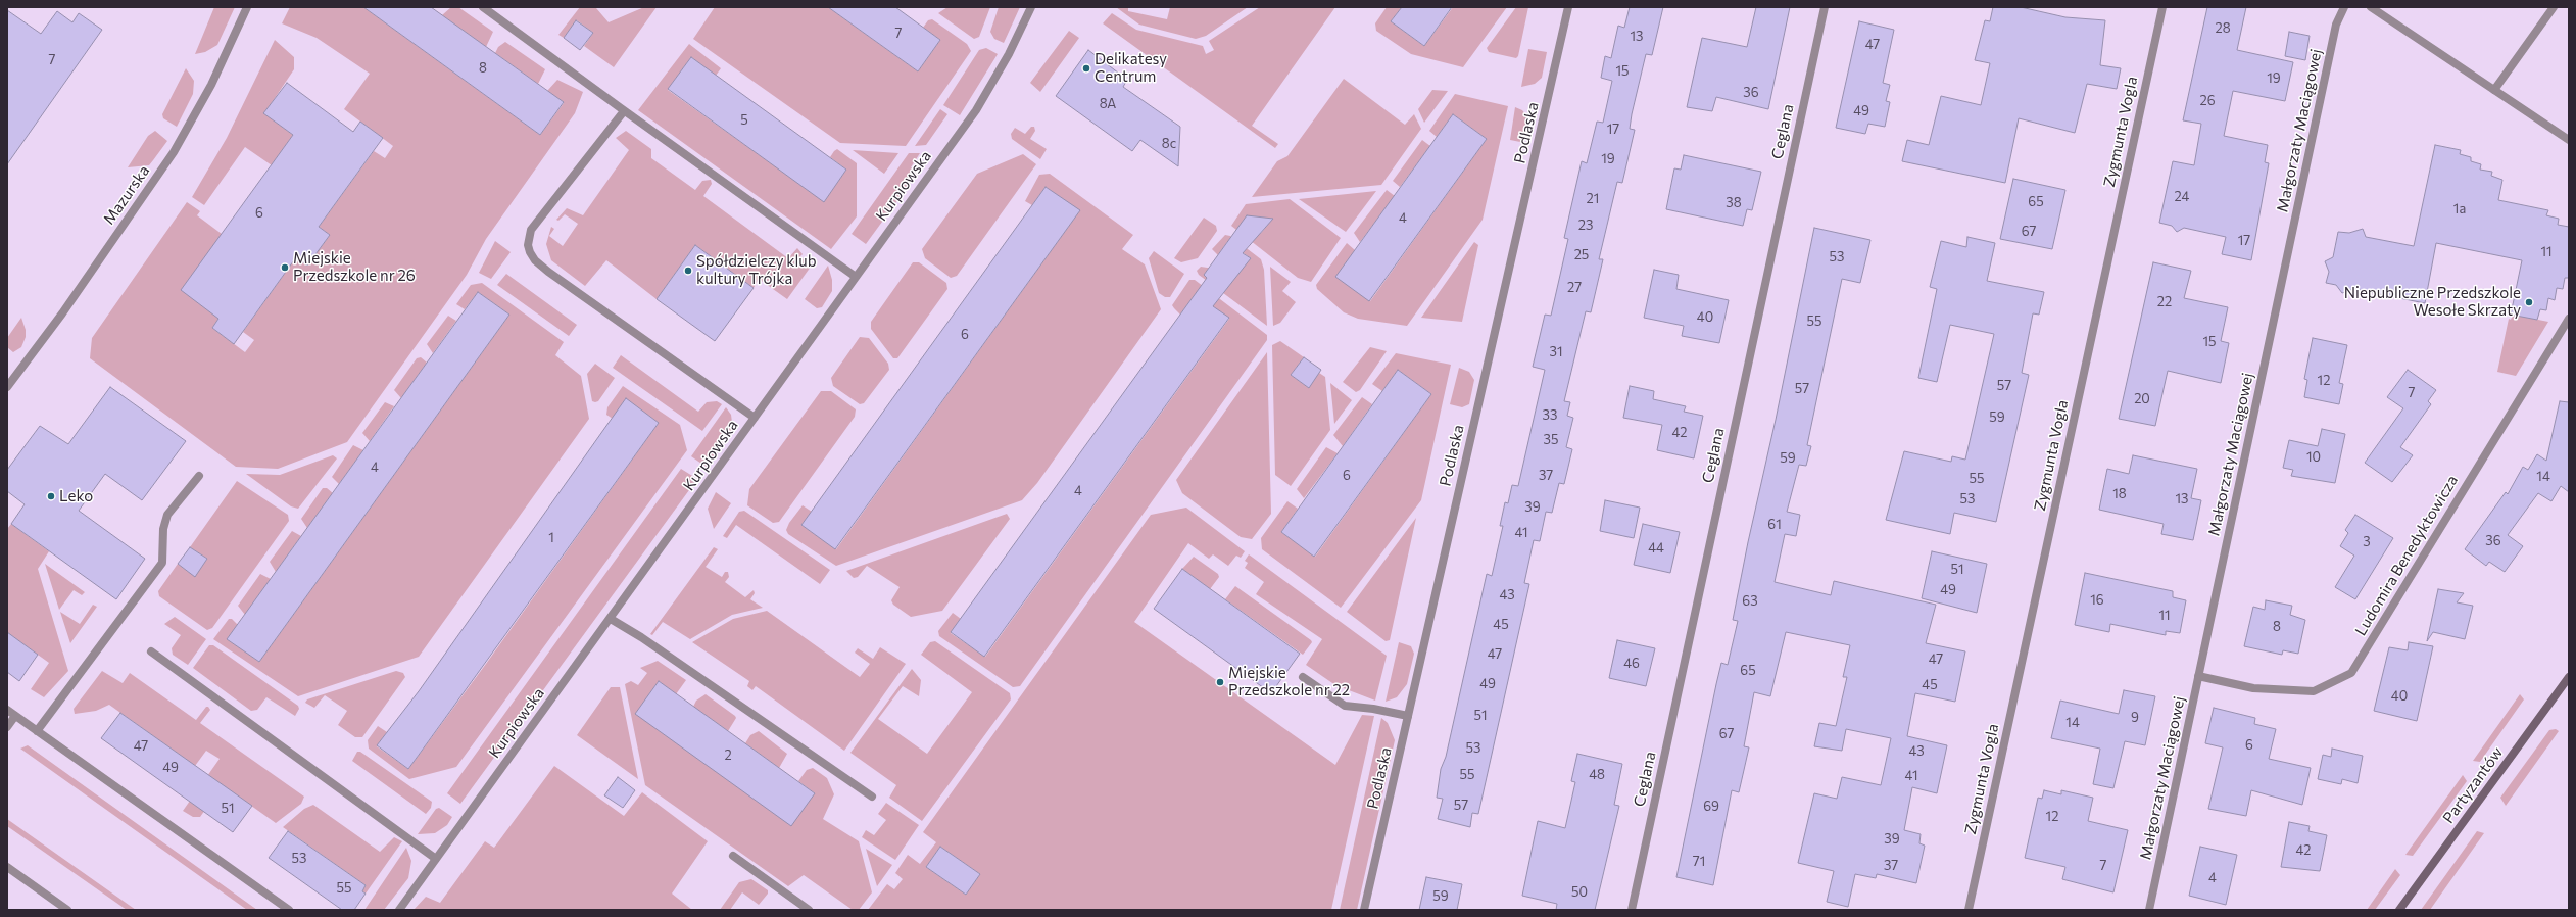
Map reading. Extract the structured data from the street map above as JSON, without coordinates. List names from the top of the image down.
{
  "streets": {
    "main road": ["Partyzantów"],
    "street": [
      "Małgorzaty Maciągowej",
      "Ceglana",
      "Zygmunta Vogla",
      "Podlaska",
      "Kurpiowska",
      "Mazurska",
      "Ludomira Benedyktowicza"
    ]
  },
  "crossings": [
    ["Małgorzaty Maciągowej", "Ludomira Benedyktowicza"]
  ],
  "places": [
    "Delikatesy Centrum",
    "Miejskie Przedszkole nr 26",
    "Spółdzielczy klub kultury Trójka",
    "Niepubliczne Przedszkole Wesołe Skrzaty",
    "Leko",
    "Miejskie Przedszkole nr 22"
  ],
  "house_numbers": [
    "28",
    "7",
    "13",
    "47",
    "7",
    "8",
    "15",
    "19",
    "36",
    "26",
    "8A",
    "49",
    "5",
    "17",
    "8c",
    "19",
    "24",
    "21",
    "65",
    "38",
    "1a",
    "6",
    "4",
    "23",
    "67",
    "17",
    "11",
    "25",
    "53",
    "27",
    "22",
    "40",
    "55",
    "6",
    "15",
    "31",
    "12",
    "57",
    "57",
    "7",
    "20",
    "33",
    "59",
    "42",
    "35",
    "10",
    "59",
    "4",
    "6",
    "37",
    "14",
    "55",
    "4",
    "18",
    "53",
    "13",
    "39",
    "61",
    "41",
    "1",
    "36",
    "3",
    "44",
    "51",
    "49",
    "43",
    "16",
    "63",
    "11",
    "45",
    "8",
    "47",
    "47",
    "46",
    "65",
    "49",
    "45",
    "40",
    "51",
    "9",
    "14",
    "67",
    "6",
    "47",
    "53",
    "43",
    "2",
    "49",
    "55",
    "48",
    "41",
    "57",
    "69",
    "51",
    "12",
    "39",
    "42",
    "53",
    "71",
    "37",
    "7",
    "4",
    "55",
    "50",
    "59"
  ]
}
